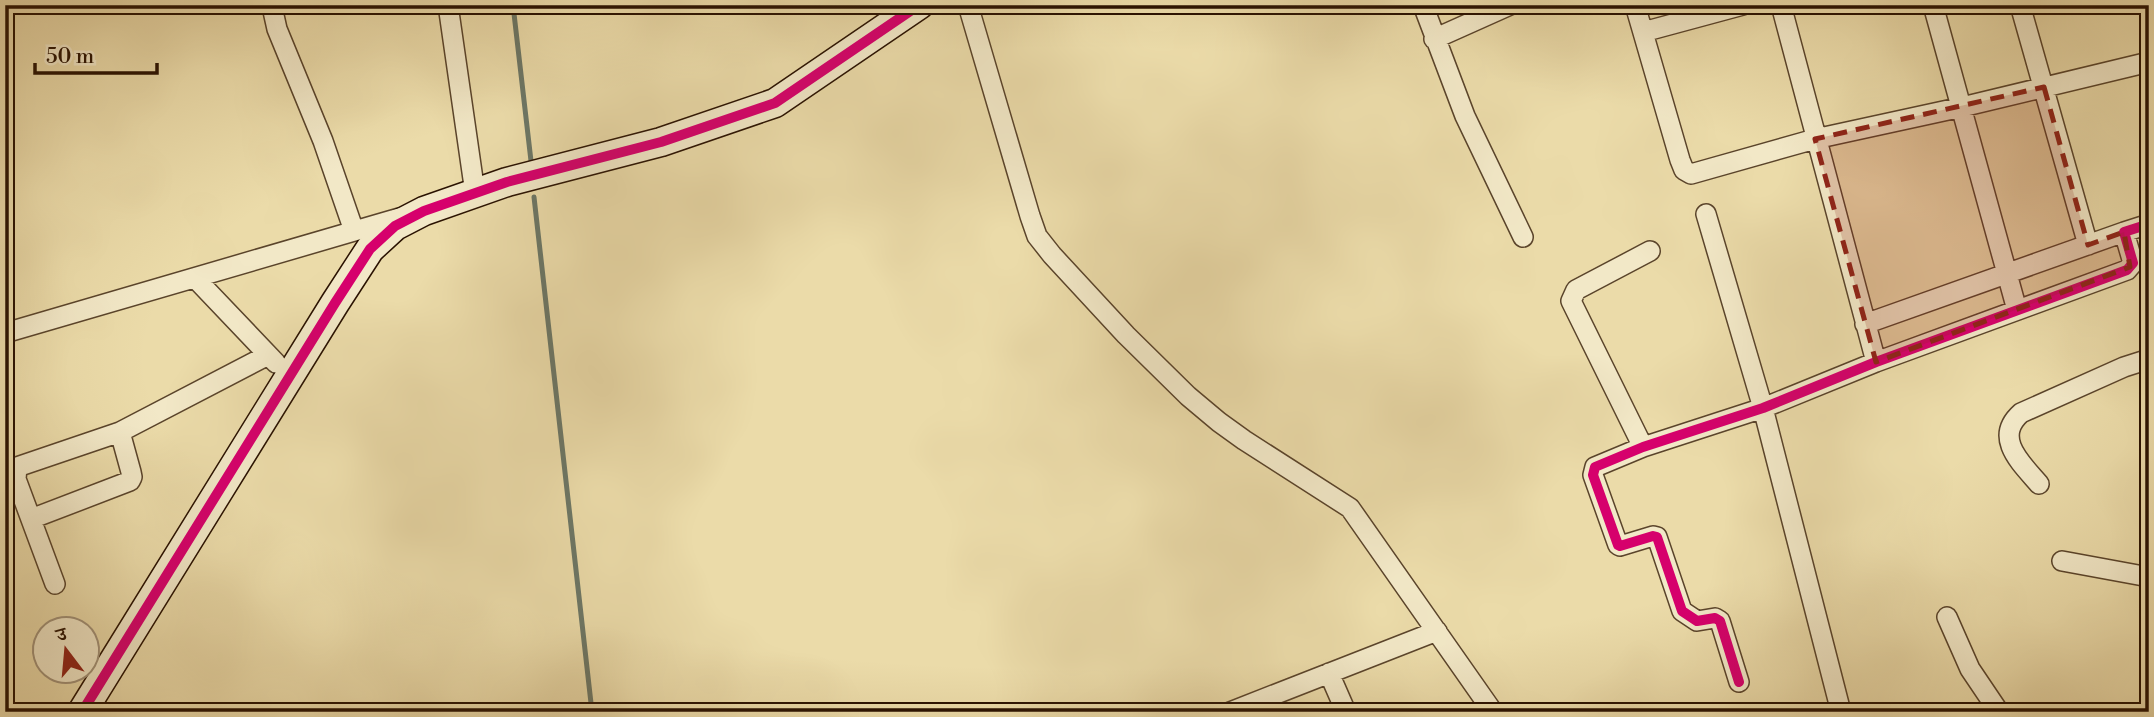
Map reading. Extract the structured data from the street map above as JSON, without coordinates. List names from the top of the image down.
{
  "scale_bar": "50 m",
  "north": "top"
}
